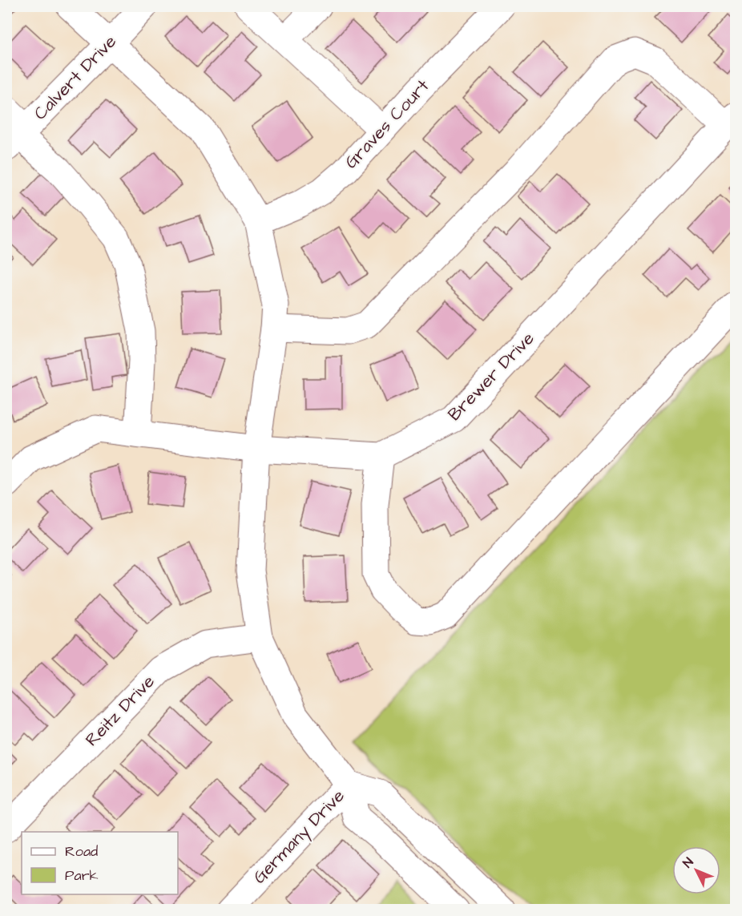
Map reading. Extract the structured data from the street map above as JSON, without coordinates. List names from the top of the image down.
{
  "streets": {
    "street": [
      "Calvert Drive",
      "Graves Court",
      "Brewer Drive",
      "Reitz Drive",
      "Germany Drive"
    ]
  },
  "legend": ["Road", "Park"],
  "north": "top left"
}
